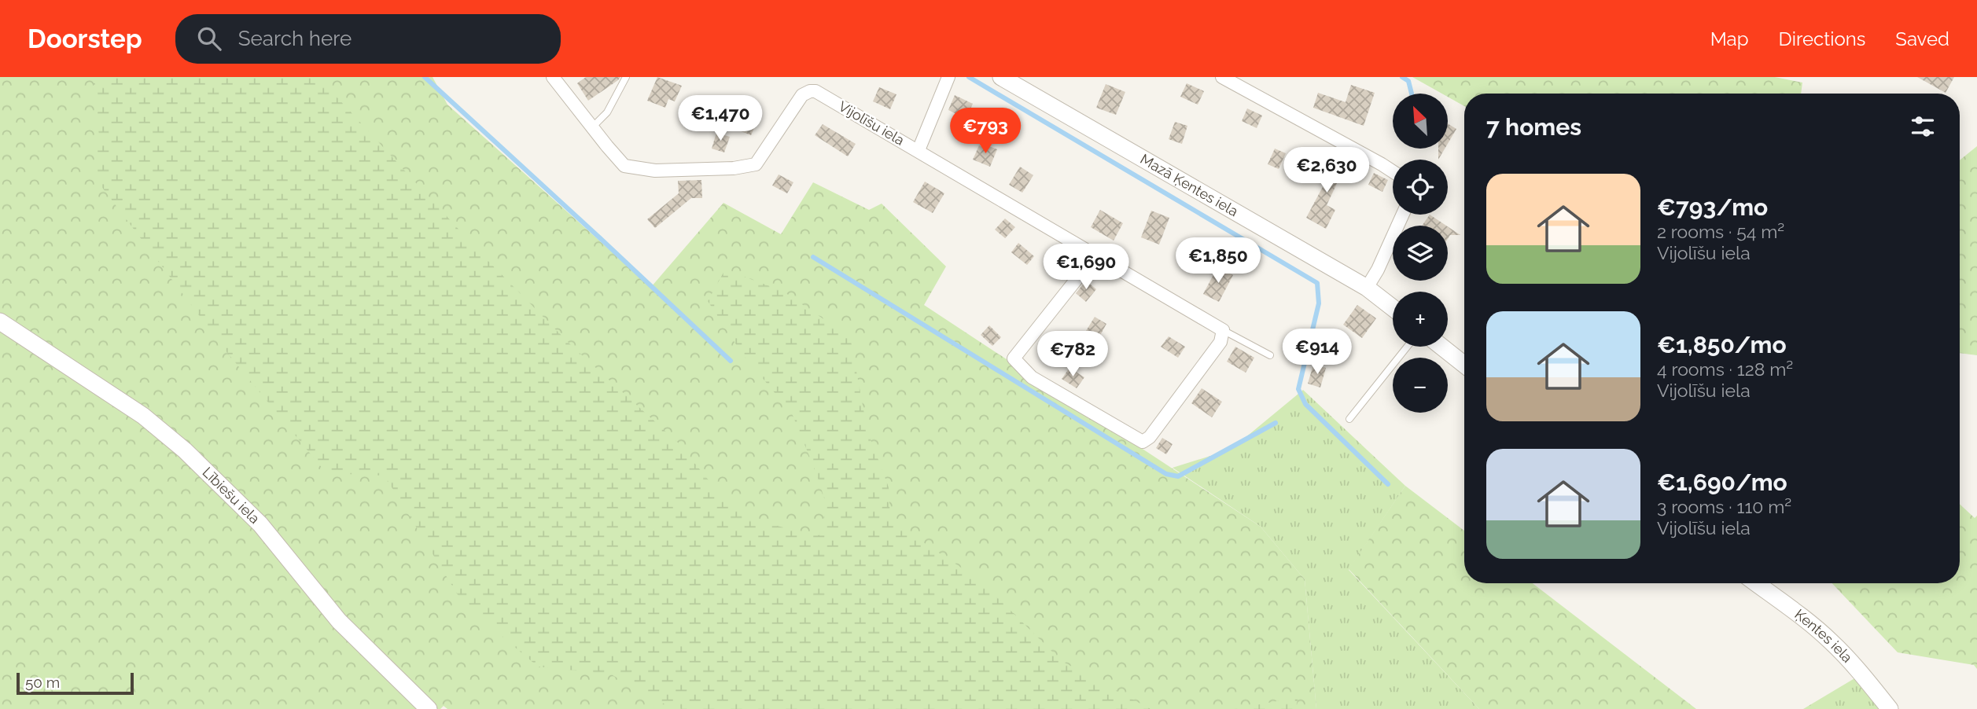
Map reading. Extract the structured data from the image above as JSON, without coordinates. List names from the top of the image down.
{
  "streets": {
    "street": [
      "Vijolīšu iela",
      "Mazā Ķentes iela",
      "Lībiešu iela",
      "Ķentes iela"
    ]
  },
  "scale_bar": "50 m",
  "north": "top left",
  "page": {
    "header": "Doorstep",
    "search": "Search here",
    "nav": ["Map", "Directions", "Saved"],
    "map_buttons": ["+", "−"],
    "heading": "7 homes",
    "price": [
      "€1,470",
      "€793",
      "€2,630",
      "€1,850",
      "€1,690",
      "€914",
      "€782"
    ],
    "list": [
      {
        "name": "€793/mo",
        "note": "2 rooms · 54 m² · Vijolīšu iela"
      },
      {
        "name": "€1,850/mo",
        "note": "4 rooms · 128 m² · Vijolīšu iela"
      },
      {
        "name": "€1,690/mo",
        "note": "3 rooms · 110 m² · Vijolīšu iela"
      }
    ],
    "scale": "50 m"
  }
}
